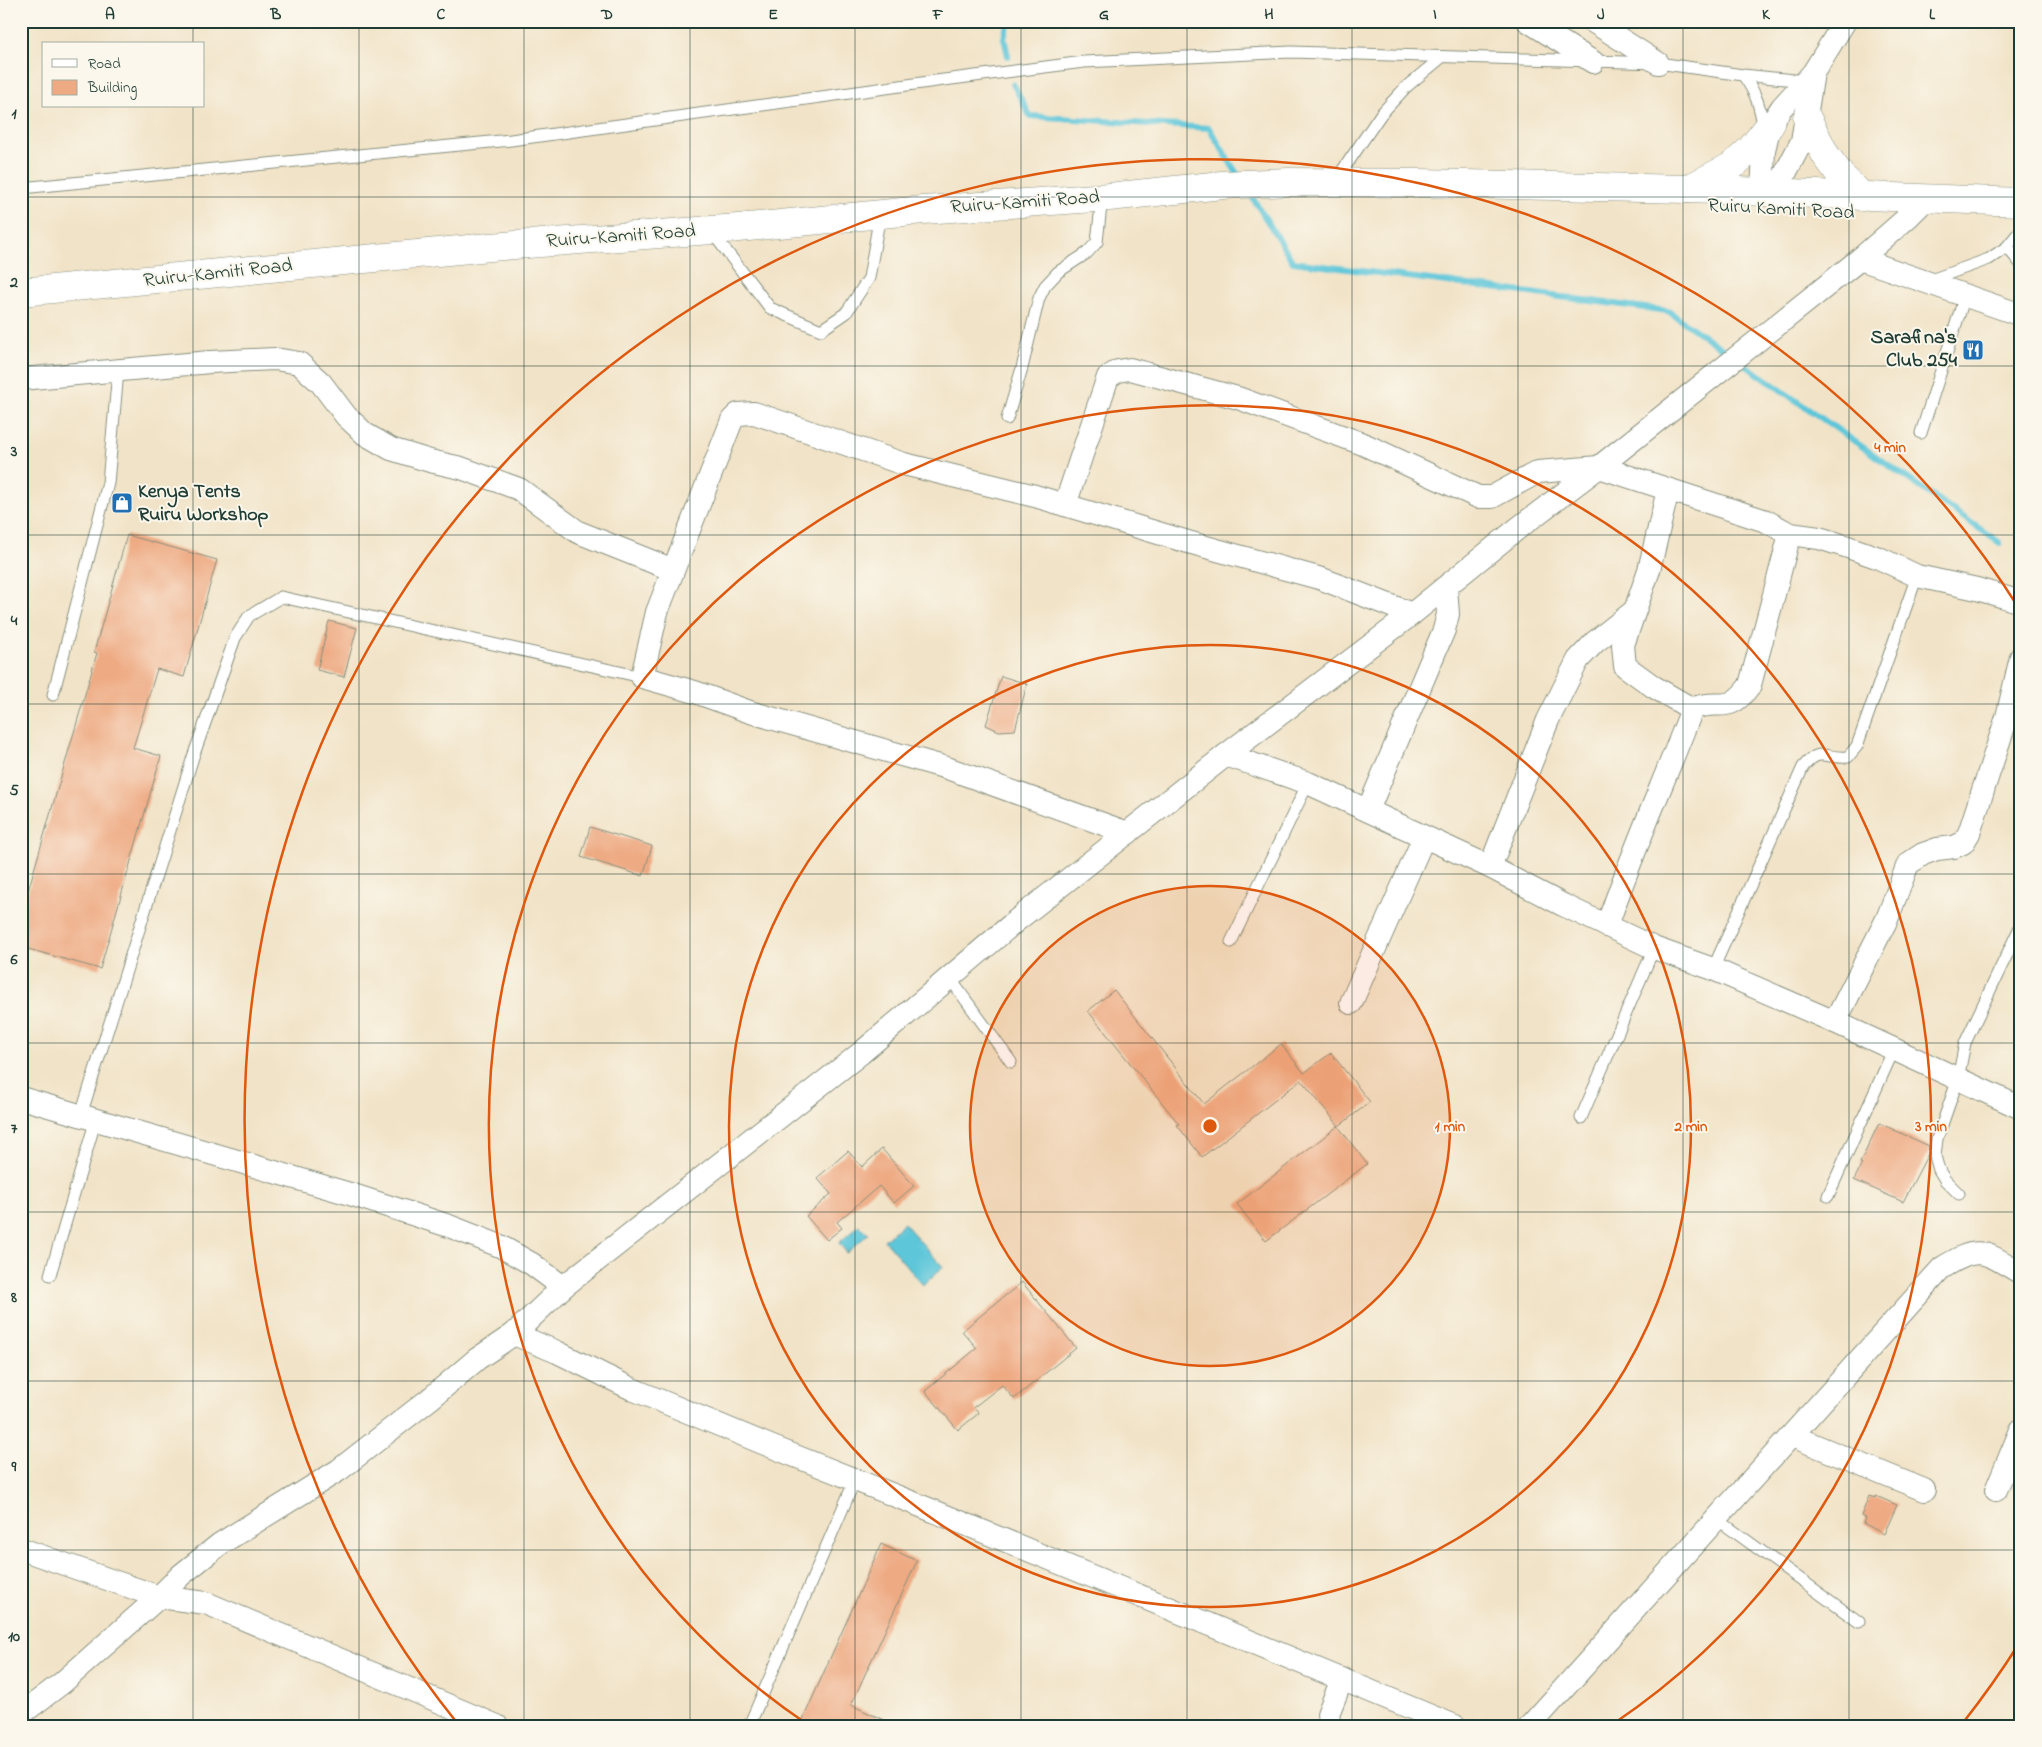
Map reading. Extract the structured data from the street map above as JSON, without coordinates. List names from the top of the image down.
{
  "streets": {
    "main road": ["Ruiru-Kamiti Road", "Ruiru Kamiti Road"]
  },
  "crossings": [
    ["Ruiru-Kamiti Road", "Ruiru Kamiti Road"]
  ],
  "places": {
    "restaurant": ["Sarafina's Club 254"],
    "shop": ["Kenya Tents Ruiru Workshop"]
  },
  "legend": ["Road", "Building"],
  "grid": {
    "columns": [
      "A",
      "B",
      "C",
      "D",
      "E",
      "F",
      "G",
      "H",
      "I",
      "J",
      "K",
      "L"
    ],
    "rows": [
      "1",
      "2",
      "3",
      "4",
      "5",
      "6",
      "7",
      "8",
      "9",
      "10"
    ]
  },
  "rings": [
    "4 min",
    "1 min",
    "2 min",
    "3 min"
  ]
}
